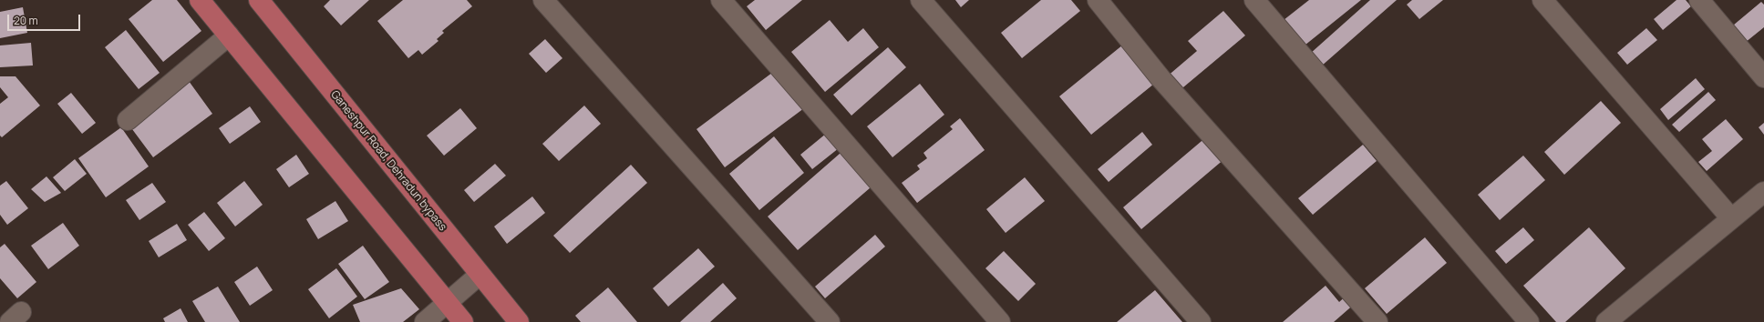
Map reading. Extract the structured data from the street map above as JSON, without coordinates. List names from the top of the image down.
{
  "streets": {
    "main road": ["Ganeshpur Road, Dehradun bypass"]
  },
  "scale_bar": "20 m"
}
